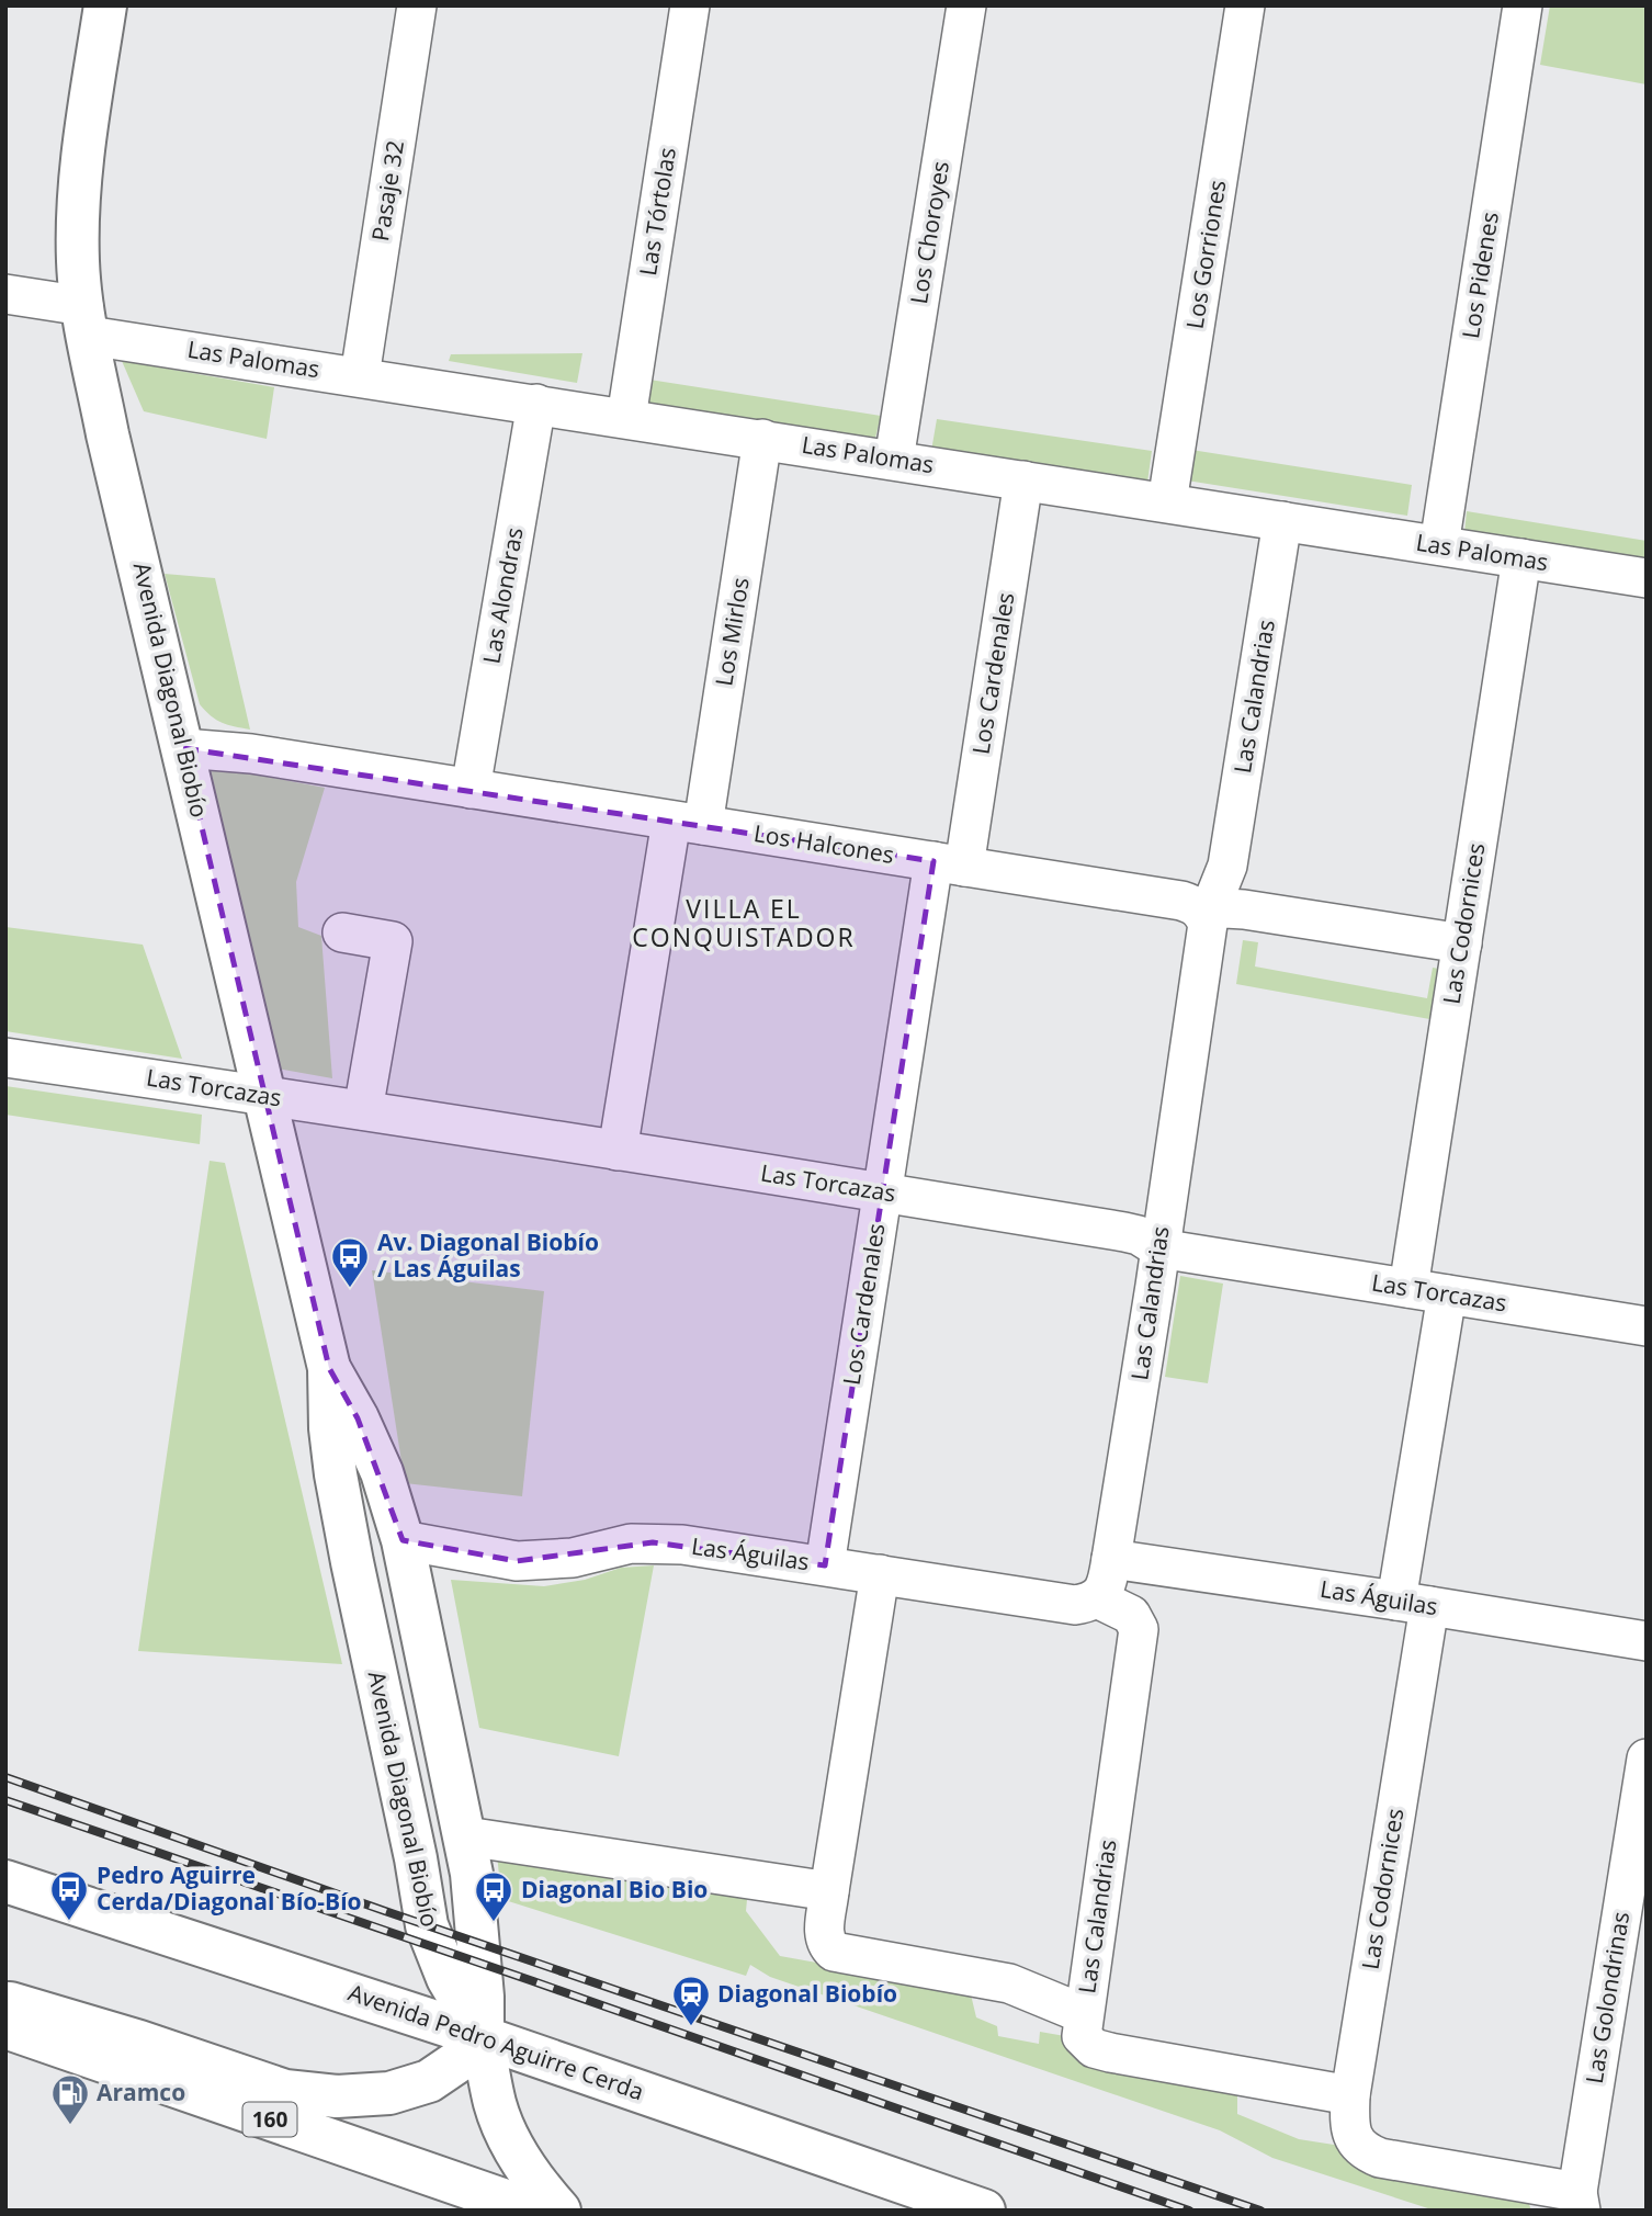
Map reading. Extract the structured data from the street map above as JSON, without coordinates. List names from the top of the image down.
{
  "streets": {
    "main road": ["Avenida Diagonal Biobío", "Avenida Pedro Aguirre Cerda", "160"],
    "street": [
      "Pasaje 32",
      "Las Tórtolas",
      "Los Choroyes",
      "Los Gorriones",
      "Los Pidenes",
      "Las Palomas",
      "Las Alondras",
      "Los Mirlos",
      "Los Cardenales",
      "Las Calandrias",
      "Los Halcones",
      "Las Codornices",
      "Las Torcazas",
      "Las Águilas",
      "Las Golondrinas"
    ]
  },
  "crossings": [
    ["Pasaje 32", "Las Palomas"],
    ["Las Tórtolas", "Las Palomas"],
    ["Los Choroyes", "Las Palomas"],
    ["Los Gorriones", "Las Palomas"],
    ["Los Pidenes", "Las Palomas"],
    ["Las Palomas", "Las Alondras"],
    ["Las Palomas", "Los Mirlos"],
    ["Las Palomas", "Los Cardenales"],
    ["Las Palomas", "Avenida Diagonal Biobío"],
    ["Las Palomas", "Las Calandrias"],
    ["Las Palomas", "Las Codornices"],
    ["Las Alondras", "Los Halcones"],
    ["Los Mirlos", "Los Halcones"],
    ["Los Mirlos", "Las Torcazas"],
    ["Los Cardenales", "Los Halcones"],
    ["Los Cardenales", "Las Torcazas"],
    ["Los Cardenales", "Las Águilas"],
    ["Avenida Diagonal Biobío", "Los Halcones"],
    ["Avenida Diagonal Biobío", "Las Torcazas"],
    ["Avenida Diagonal Biobío", "Las Águilas"],
    ["Avenida Diagonal Biobío", "Avenida Pedro Aguirre Cerda"],
    ["Las Calandrias", "Los Halcones"],
    ["Las Calandrias", "Las Codornices"],
    ["Las Calandrias", "Las Torcazas"],
    ["Las Calandrias", "Las Águilas"],
    ["Los Halcones", "Las Codornices"],
    ["Las Codornices", "Las Torcazas"],
    ["Las Codornices", "Las Águilas"],
    ["Las Codornices", "Las Golondrinas"]
  ],
  "districts": ["VILLA EL CONQUISTADOR"],
  "places": {
    "bus stop": ["Av. Diagonal Biobío / Las Águilas", "Pedro Aguirre Cerda/Diagonal Bío-Bío", "Diagonal Bio Bio"],
    "station": ["Diagonal Biobío"],
    "fuel station": ["Aramco"]
  }
}
